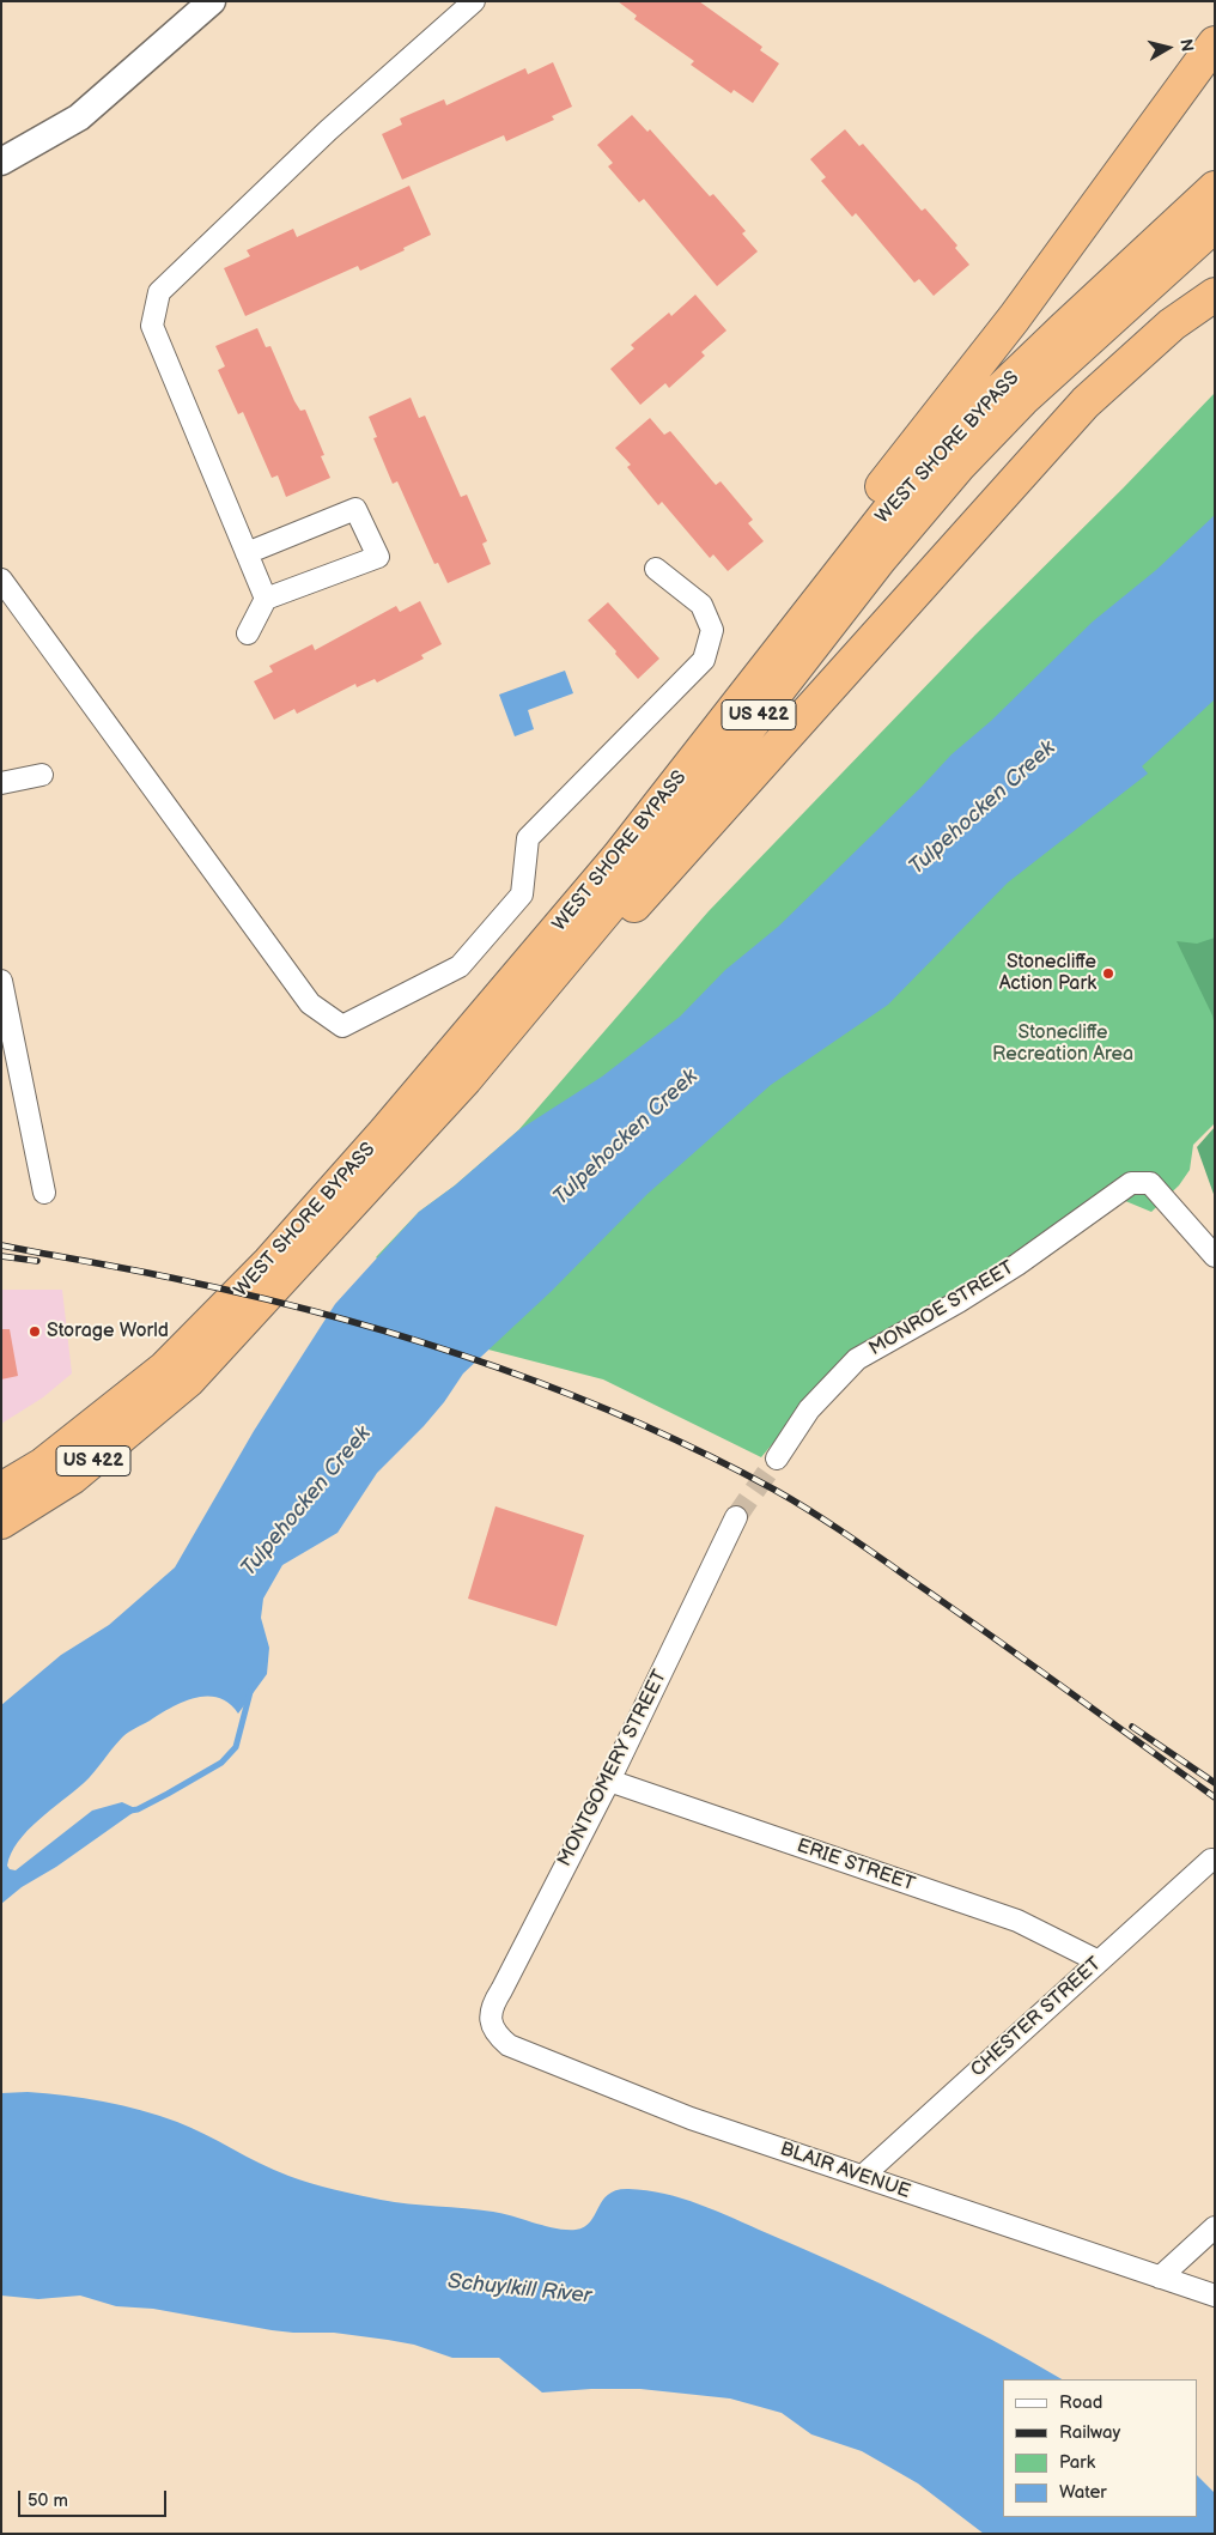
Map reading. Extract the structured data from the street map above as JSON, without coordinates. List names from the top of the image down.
{
  "streets": {
    "highway": ["WEST SHORE BYPASS", "US 422"],
    "street": [
      "MONROE STREET",
      "MONTGOMERY STREET",
      "ERIE STREET",
      "CHESTER STREET",
      "BLAIR AVENUE"
    ]
  },
  "crossings": [
    ["WEST SHORE BYPASS", "US 422"],
    ["MONTGOMERY STREET", "ERIE STREET"],
    ["MONTGOMERY STREET", "BLAIR AVENUE"],
    ["ERIE STREET", "CHESTER STREET"],
    ["CHESTER STREET", "BLAIR AVENUE"]
  ],
  "water": ["Tulpehocken Creek", "Schuylkill River"],
  "parks": ["Stonecliffe Recreation Area"],
  "places": ["Stonecliffe Action Park", "Storage World"],
  "legend": [
    "Road",
    "Railway",
    "Park",
    "Water"
  ],
  "scale_bar": "50 m",
  "north": "right"
}
